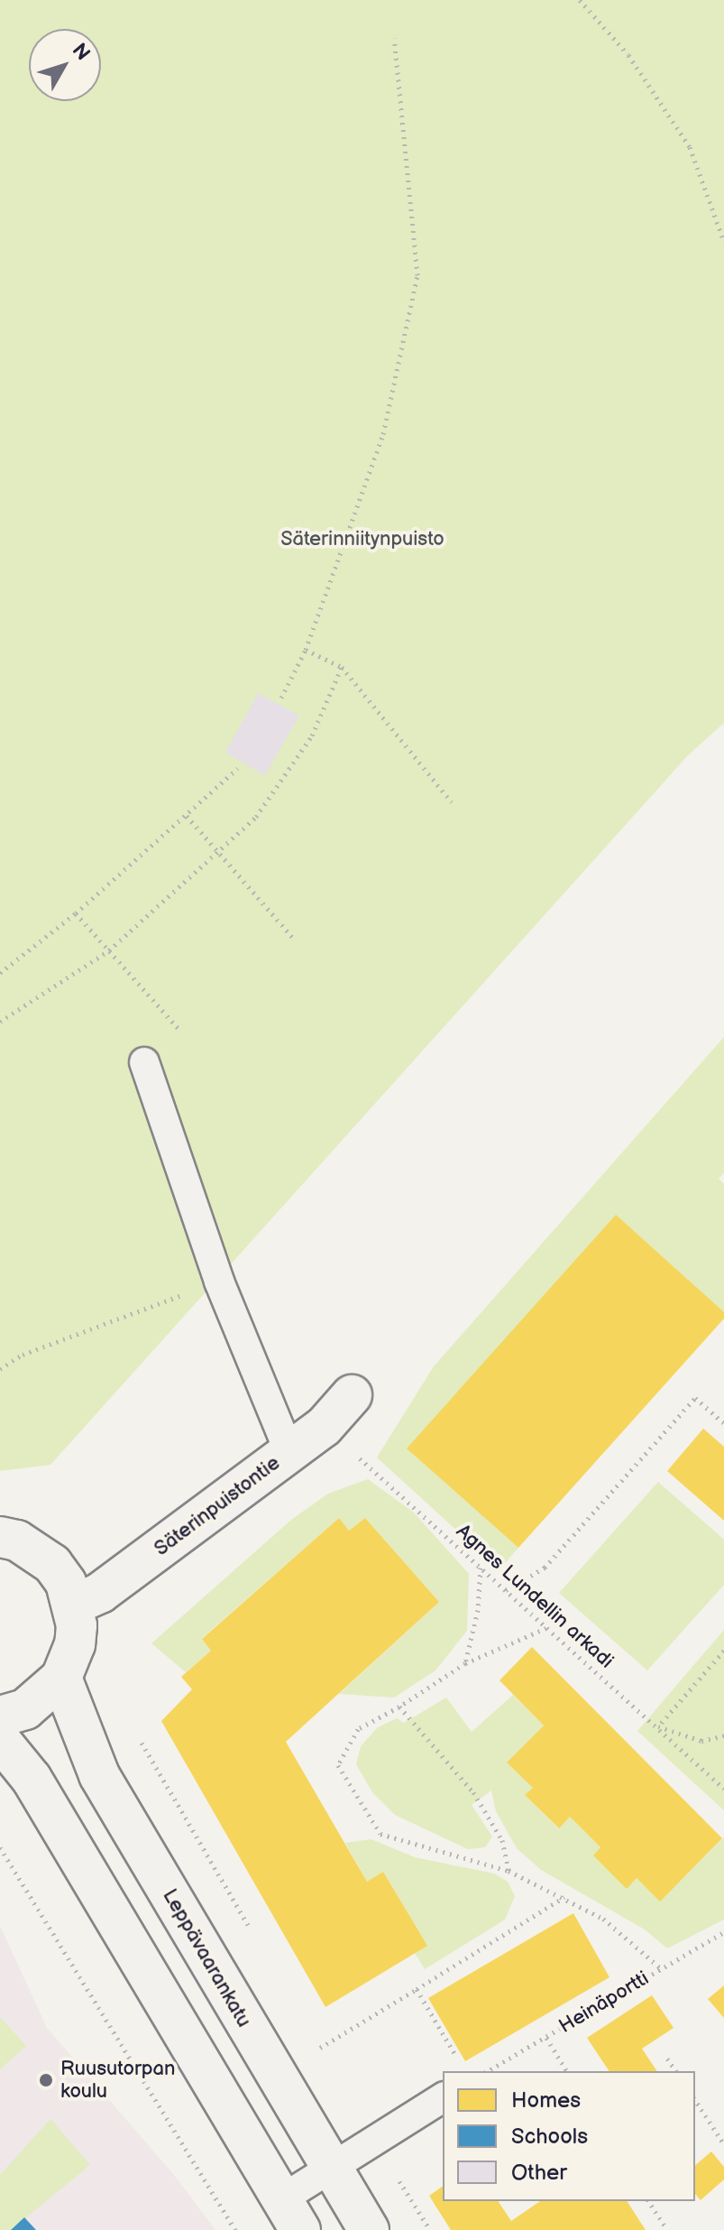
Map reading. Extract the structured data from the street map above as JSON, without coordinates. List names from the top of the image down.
{
  "streets": {
    "main road": ["Säterinpuistontie", "Leppävaarankatu"],
    "path": ["Agnes Lundellin arkadi", "Heinäportti"]
  },
  "crossings": [
    ["Säterinpuistontie", "Agnes Lundellin arkadi"]
  ],
  "parks": ["Säterinniitynpuisto"],
  "places": ["Ruusutorpan koulu"],
  "legend": ["Homes", "Schools", "Other"],
  "north": "top right"
}
